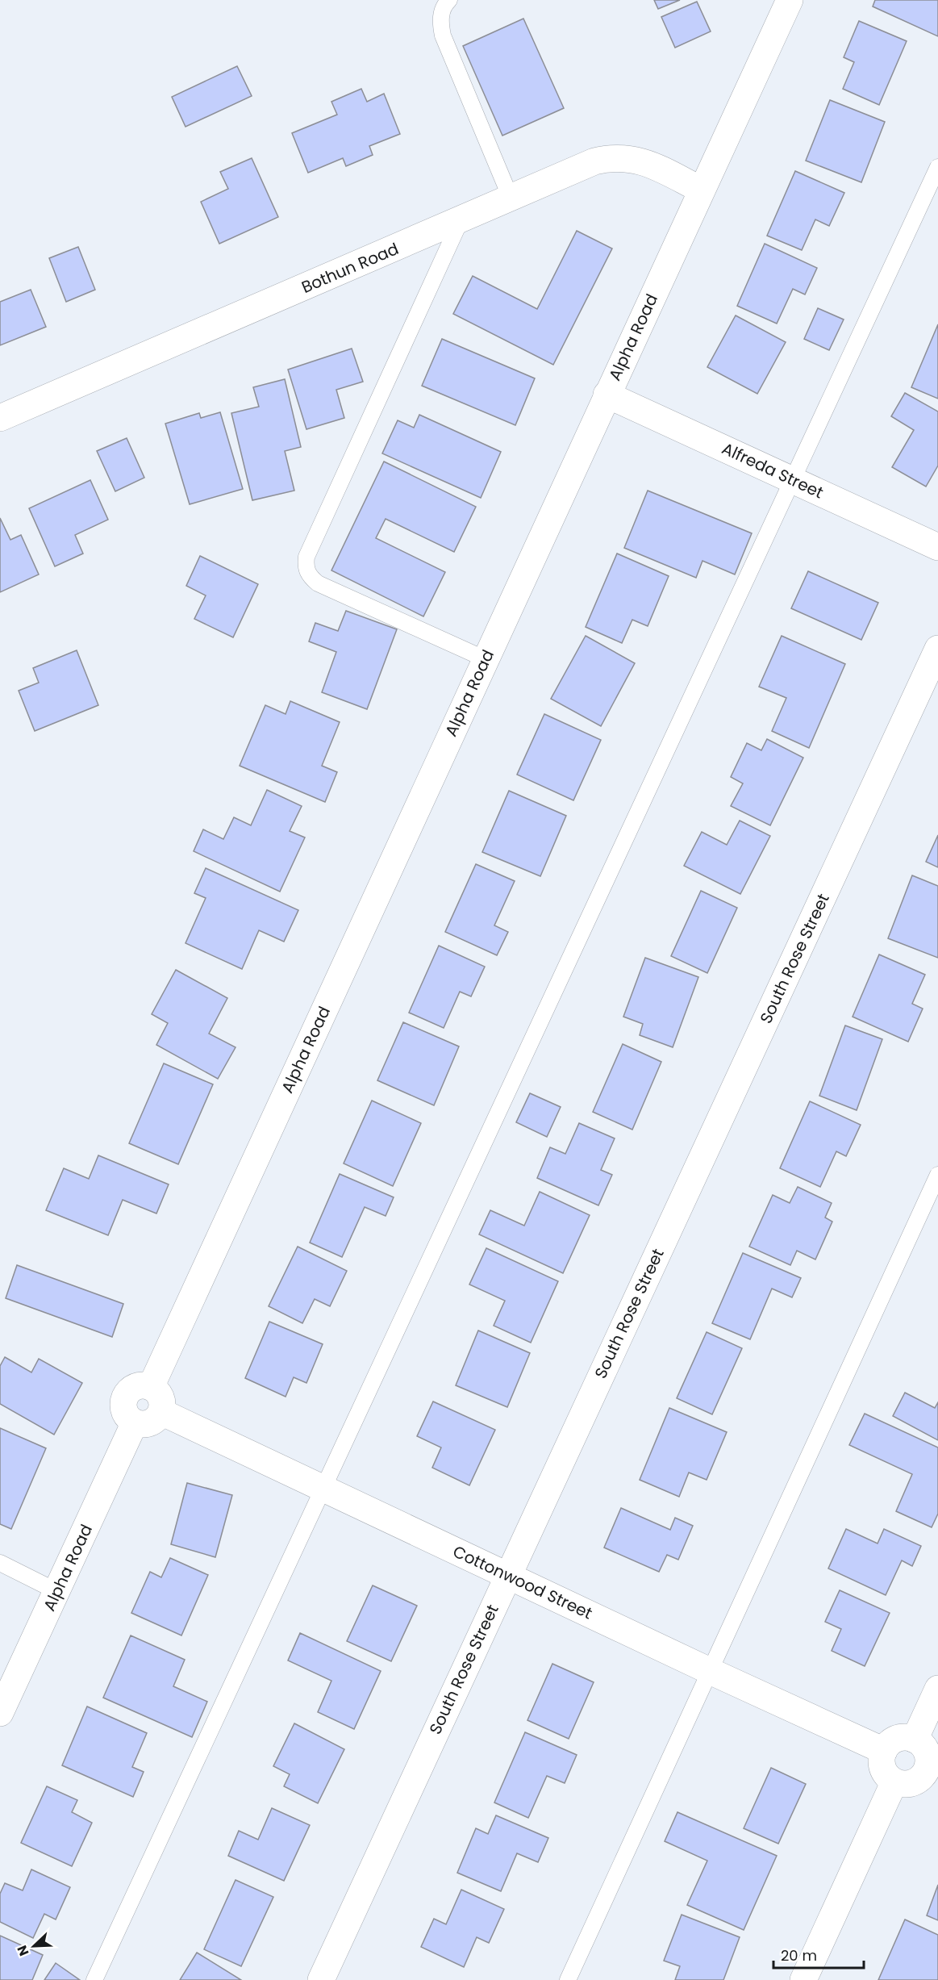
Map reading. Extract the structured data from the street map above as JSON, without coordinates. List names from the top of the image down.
{
  "streets": {
    "street": [
      "Bothun Road",
      "Alpha Road",
      "Alfreda Street",
      "South Rose Street",
      "Cottonwood Street"
    ]
  },
  "crossings": [
    ["Bothun Road", "Alpha Road"],
    ["Alpha Road", "Alfreda Street"],
    ["Alpha Road", "Cottonwood Street"],
    ["South Rose Street", "Cottonwood Street"]
  ],
  "scale_bar": "20 m",
  "north": "bottom left"
}
